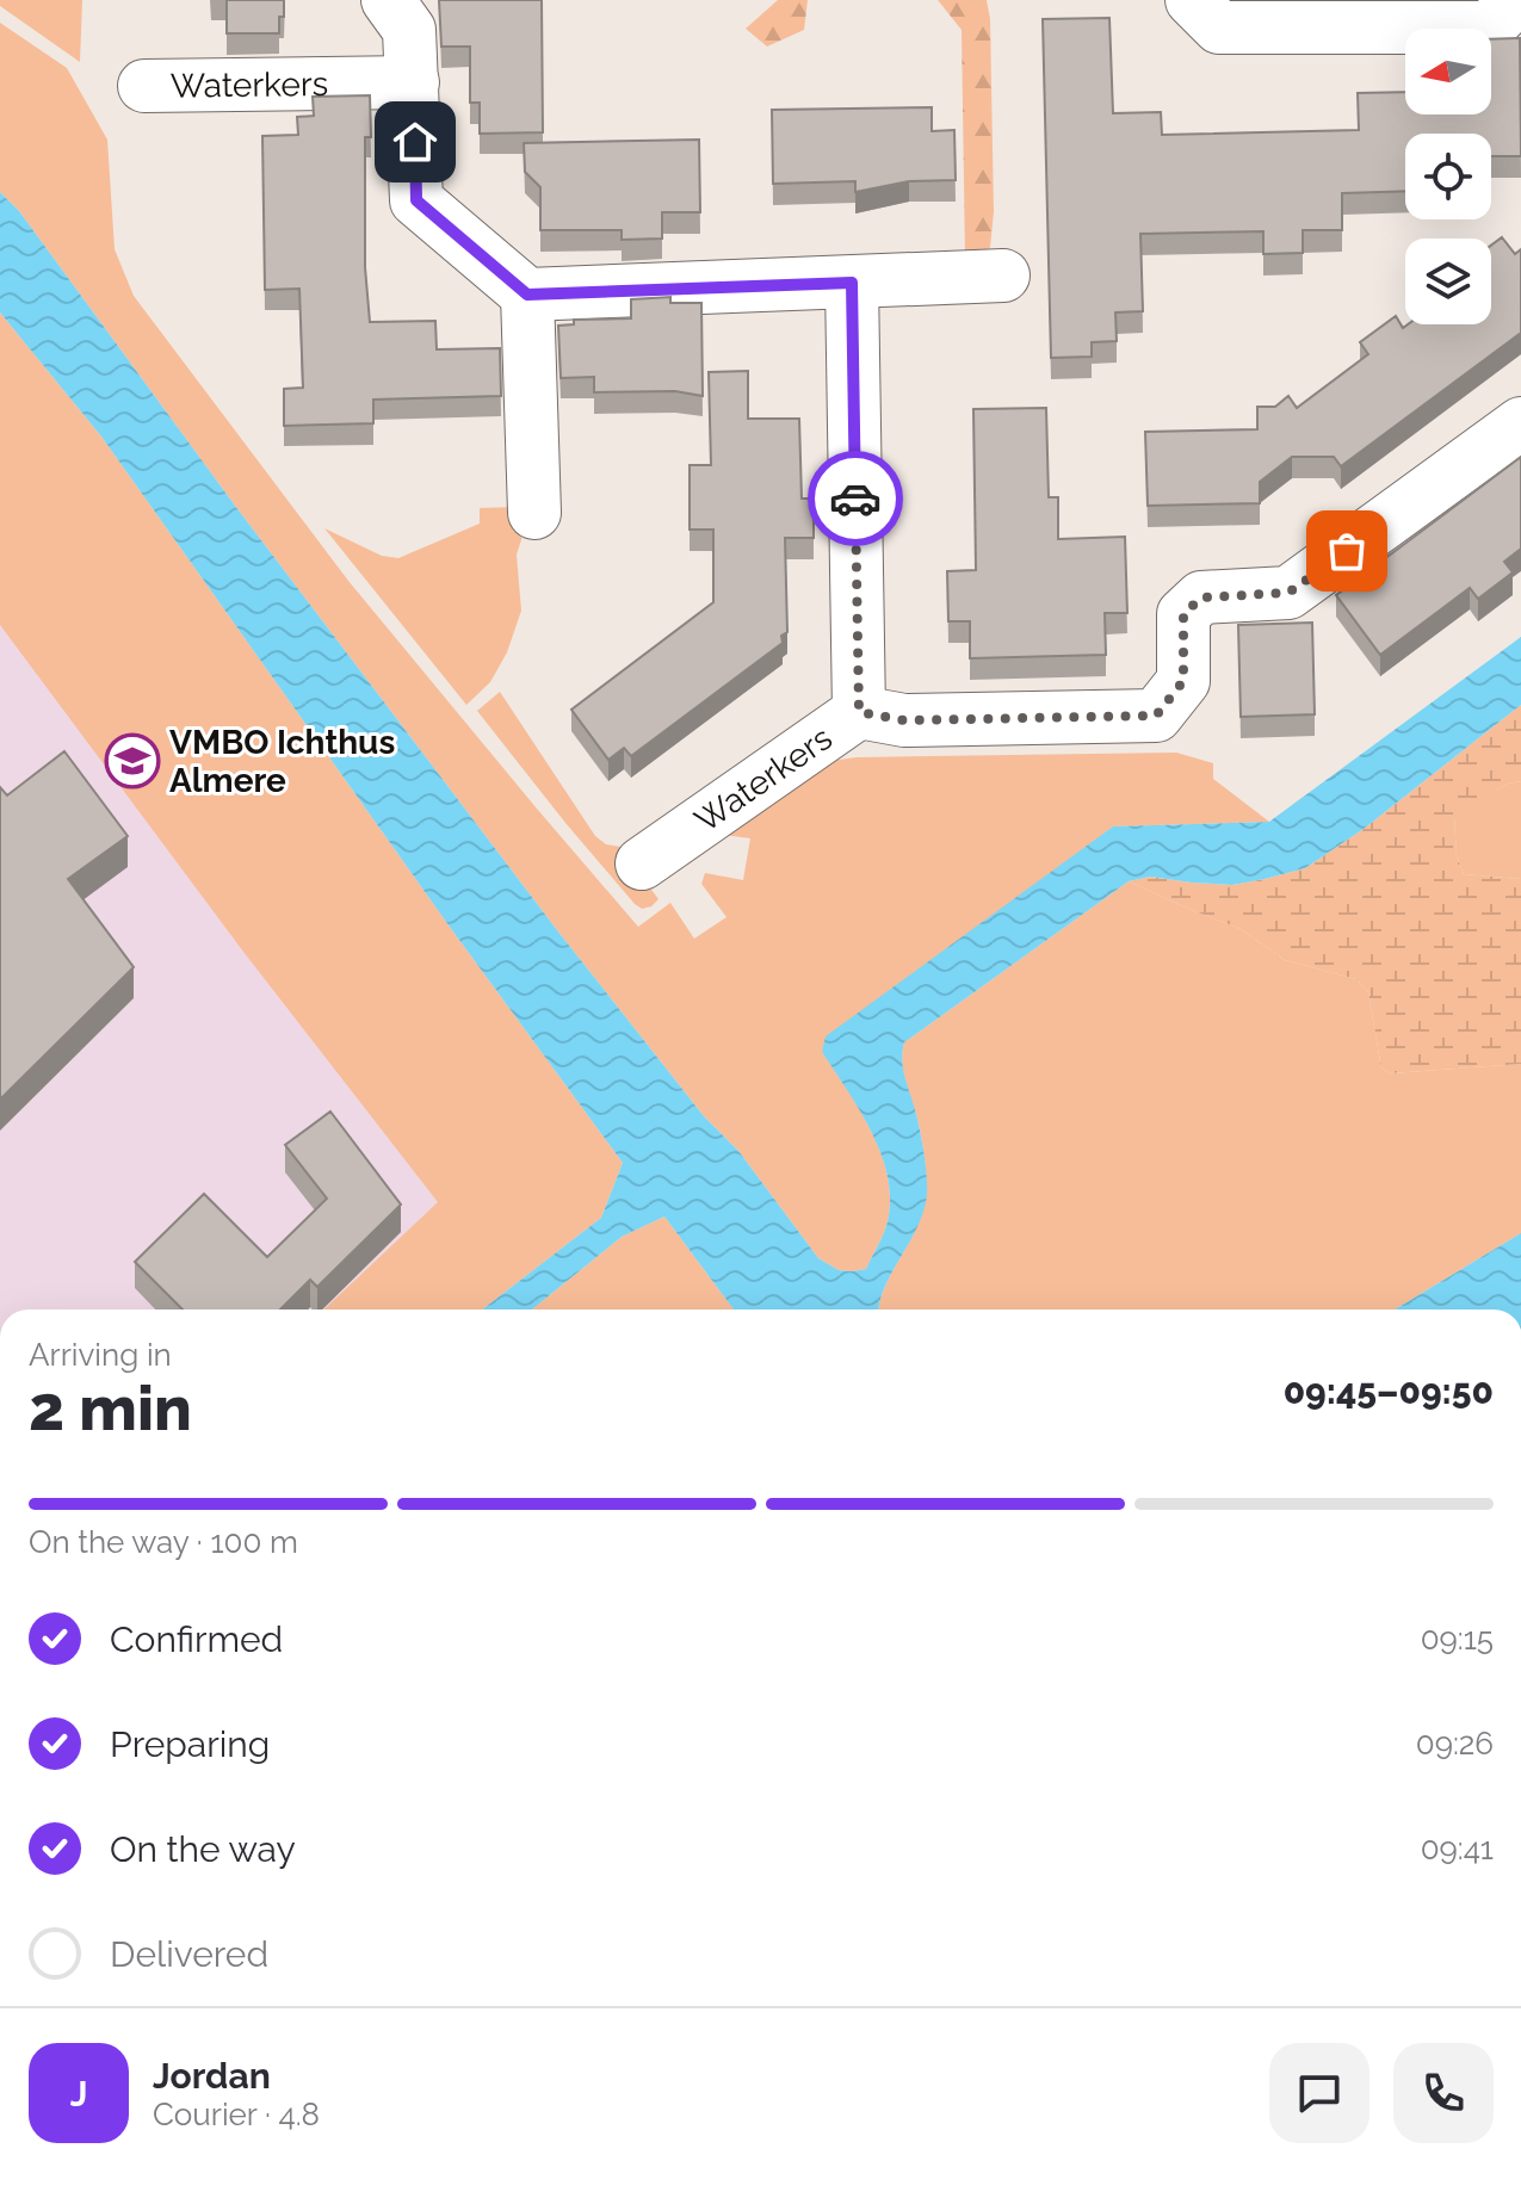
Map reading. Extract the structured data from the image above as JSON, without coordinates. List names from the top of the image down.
{
  "streets": {
    "street": ["Waterkers"]
  },
  "places": {
    "school or university": ["VMBO Ichthus Almere"]
  },
  "north": "left",
  "page": {
    "heading": ["2 min", "Arriving in", "09:45–09:50"],
    "panel": ["Jordan", "Courier · 4.8"],
    "bar": "On the way · 100 m",
    "list": [
      ["Confirmed", "09:15"],
      ["Preparing", "09:26"],
      ["On the way", "09:41"],
      "Delivered"
    ],
    "round": "J"
  }
}
